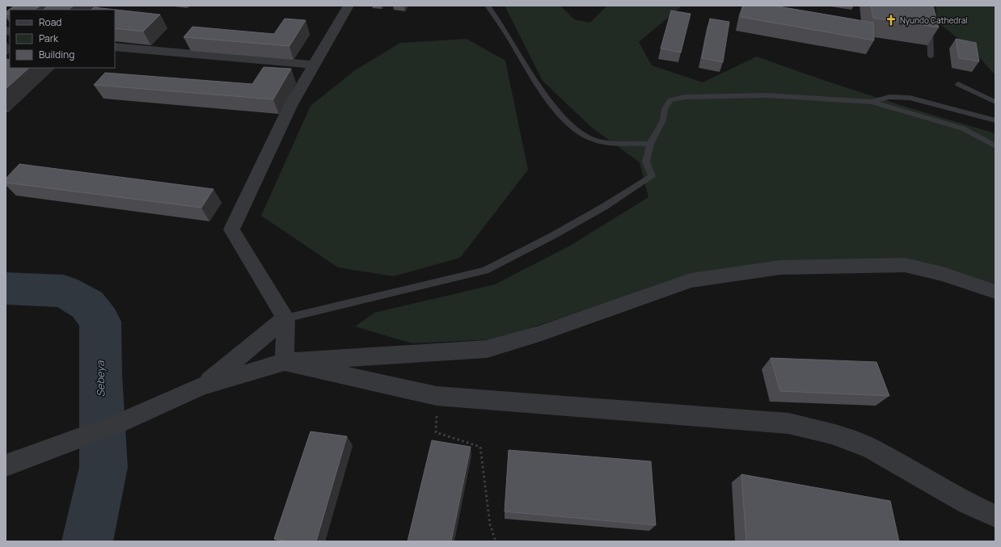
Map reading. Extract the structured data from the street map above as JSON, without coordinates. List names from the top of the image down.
{
  "water": ["Sebeya"],
  "places": {
    "church": ["Nyundo Cathedral"]
  },
  "legend": ["Road", "Park", "Building"]
}
